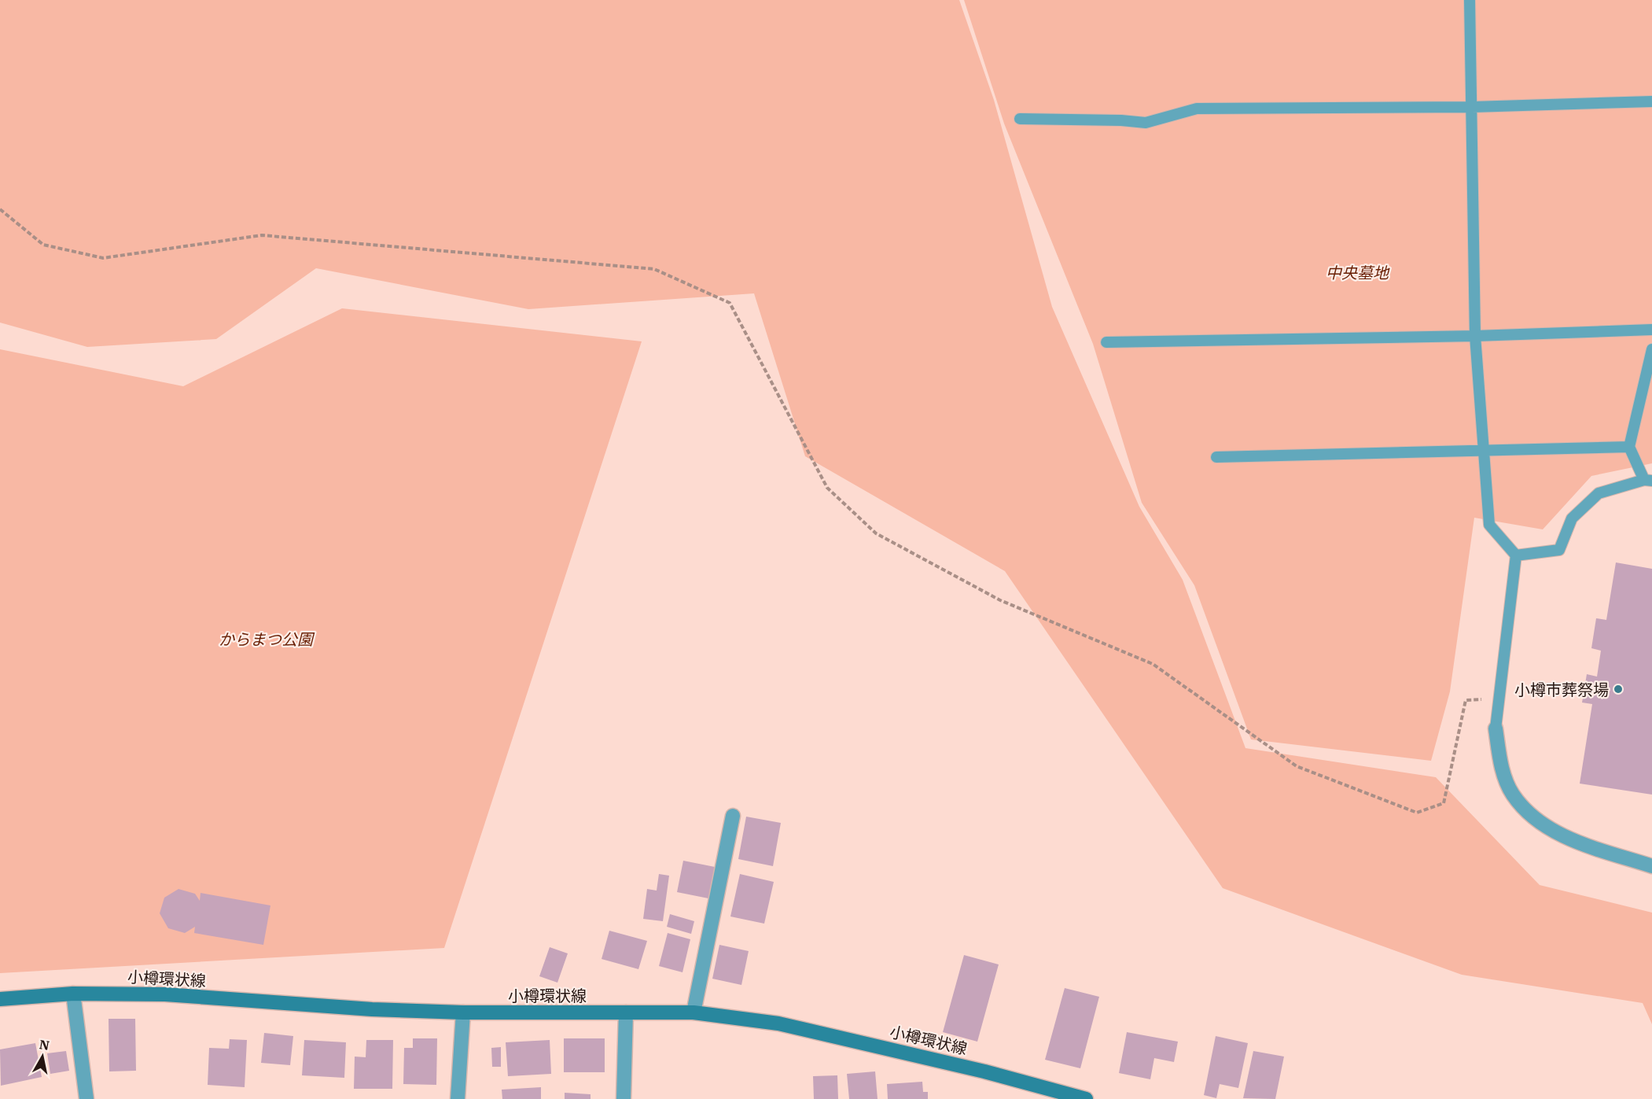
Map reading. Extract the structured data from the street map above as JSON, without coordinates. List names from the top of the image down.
{
  "streets": {
    "main road": ["小樽環状線"]
  },
  "parks": ["中央墓地", "からまつ公園"],
  "places": ["小樽市葬祭場"],
  "north": "top"
}
